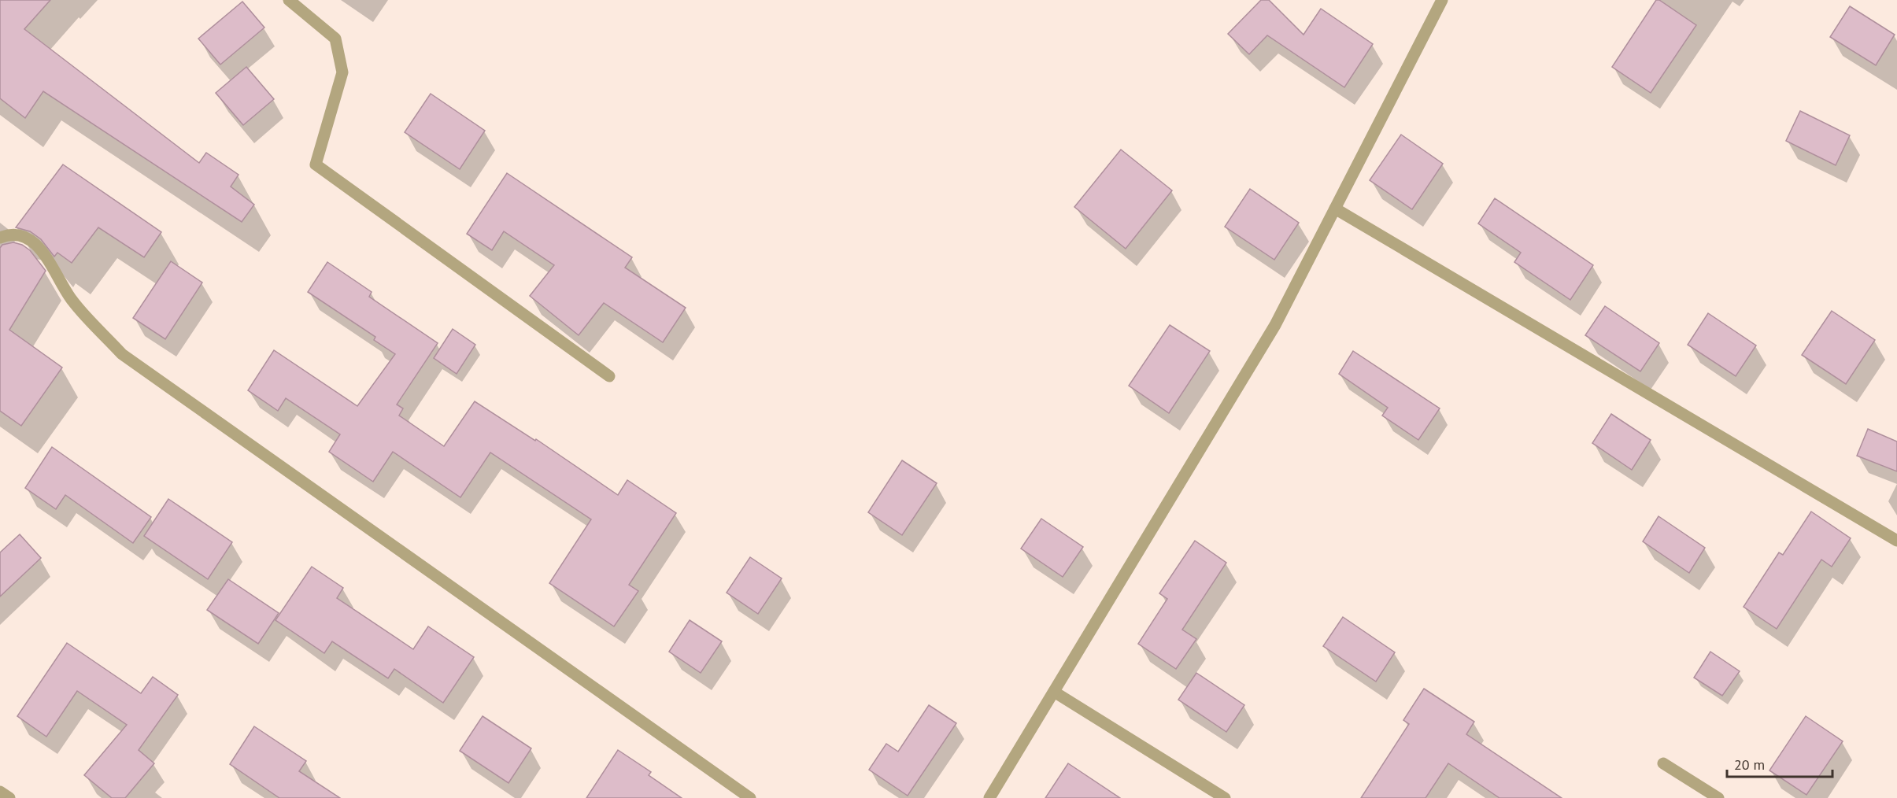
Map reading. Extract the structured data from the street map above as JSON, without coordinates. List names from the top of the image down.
{
  "scale_bar": "20 m"
}
